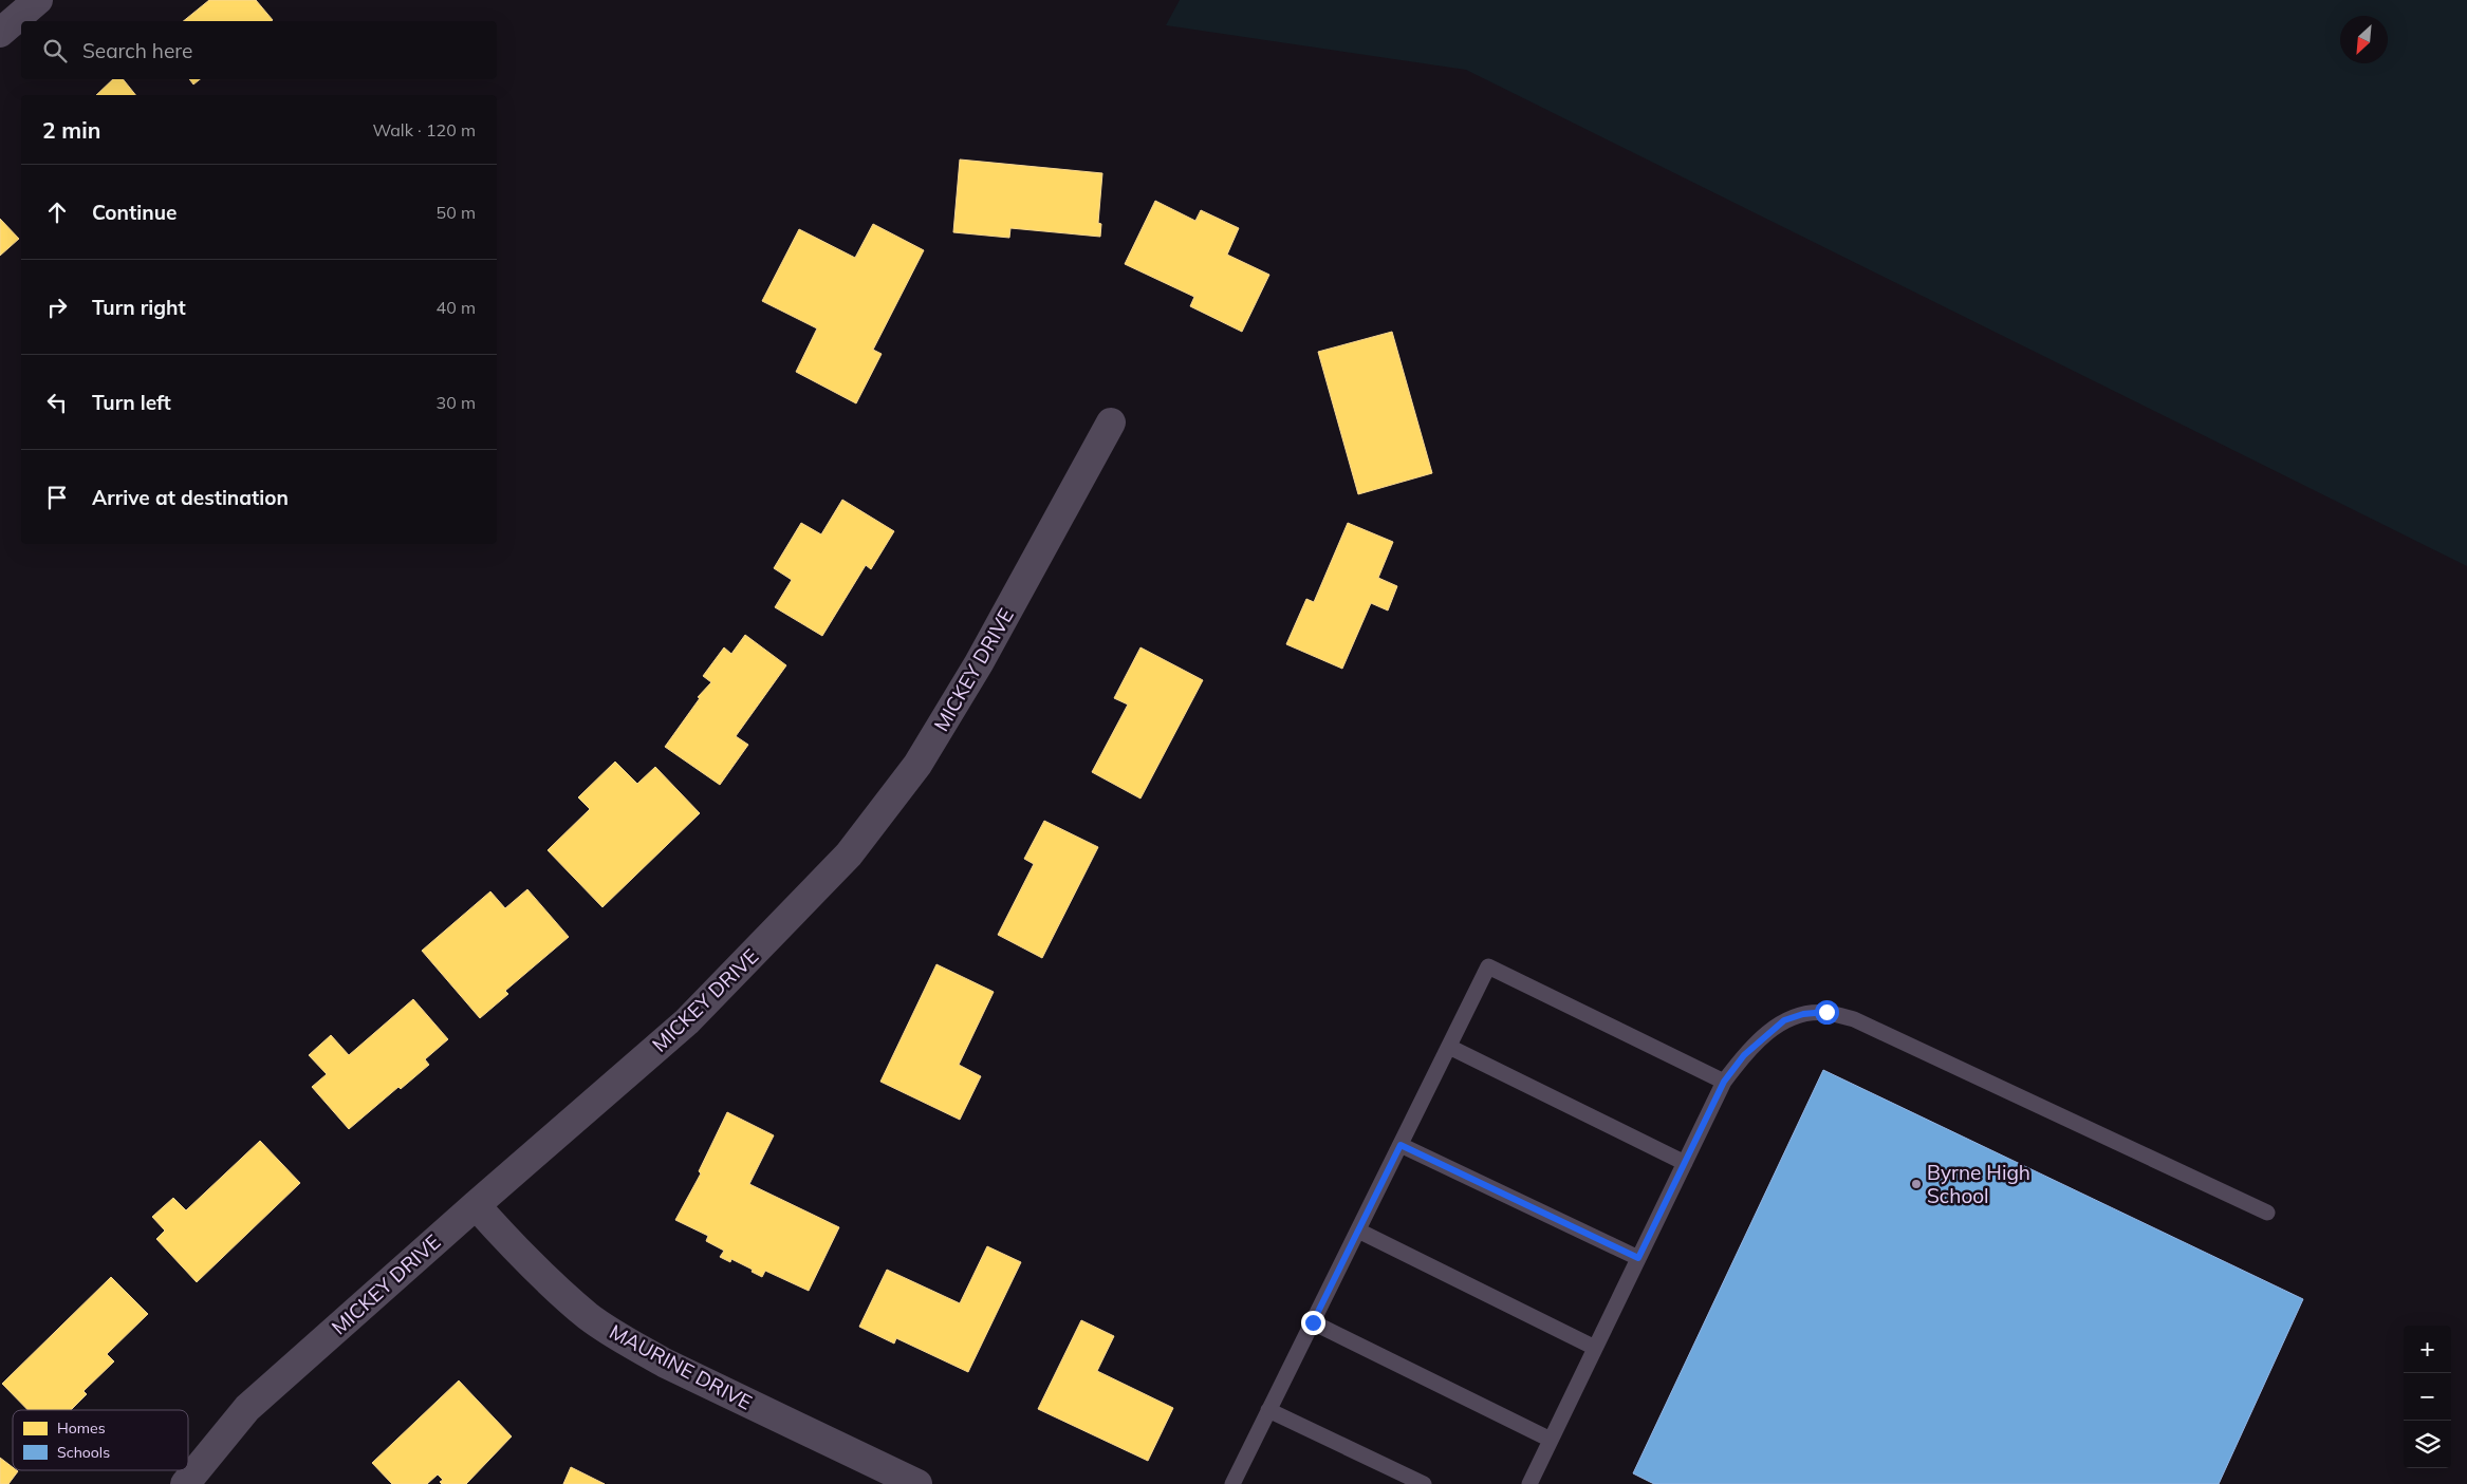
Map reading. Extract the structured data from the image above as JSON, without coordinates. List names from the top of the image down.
{
  "streets": {
    "street": ["MICKEY DRIVE", "MAURINE DRIVE"]
  },
  "crossings": [
    ["MICKEY DRIVE", "MAURINE DRIVE"]
  ],
  "places": ["Byrne High School"],
  "legend": ["Homes", "Schools"],
  "north": "bottom left",
  "page": {
    "search": "Search here",
    "heading": ["2 min", "Walk · 120 m"],
    "list": [
      ["Continue", "50 m"],
      ["Turn right", "40 m"],
      ["Turn left", "30 m"],
      "Arrive at destination"
    ],
    "map_buttons": ["+", "−"]
  }
}
